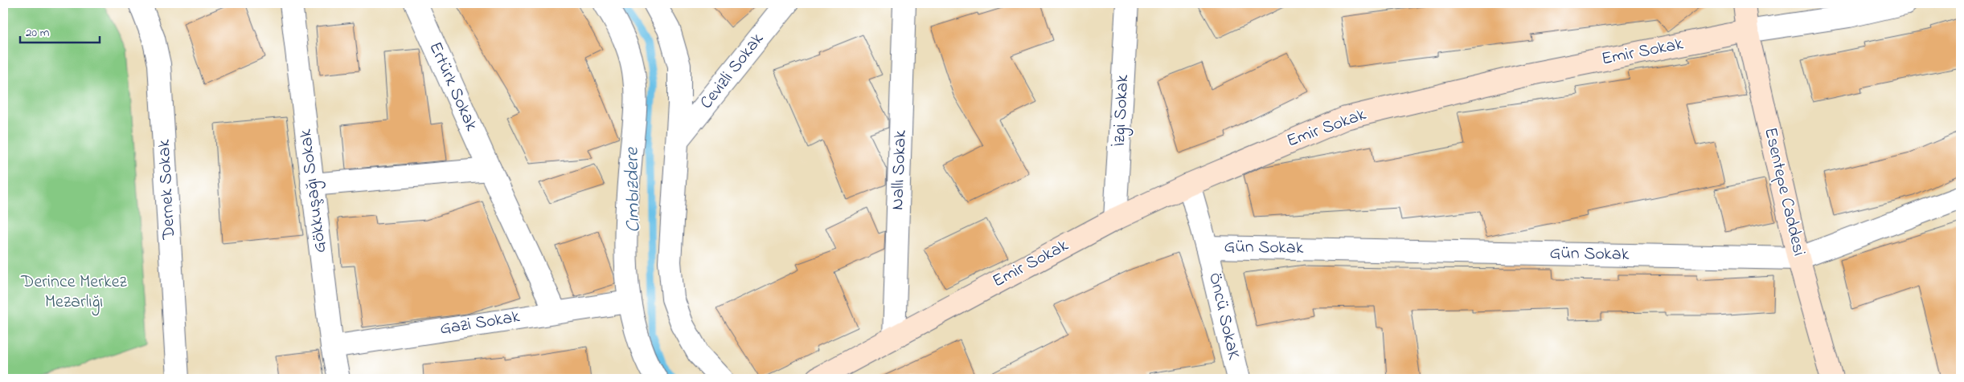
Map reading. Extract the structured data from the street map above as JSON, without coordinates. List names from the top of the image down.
{
  "streets": {
    "street": [
      "Emir Sokak",
      "Cevizli Sokak",
      "Ertürk Sokak",
      "İzgi Sokak",
      "Nallı Sokak",
      "Dernek Sokak",
      "Gökkuşağı Sokak",
      "Esentepe Caddesi",
      "Gün Sokak",
      "Öncü SokaK",
      "Gazi Sokak"
    ]
  },
  "crossings": [
    ["Emir Sokak", "İzgi Sokak"],
    ["Emir Sokak", "Nallı Sokak"],
    ["Emir Sokak", "Esentepe Caddesi"],
    ["Emir Sokak", "Öncü SokaK"],
    ["Ertürk Sokak", "Gazi Sokak"],
    ["Gökkuşağı Sokak", "Gazi Sokak"],
    ["Esentepe Caddesi", "Gün Sokak"],
    ["Gün Sokak", "Öncü SokaK"]
  ],
  "water": ["Cımbızdere"],
  "parks": ["Derince Merkez Mezarlığı"],
  "scale_bar": "20 m"
}
